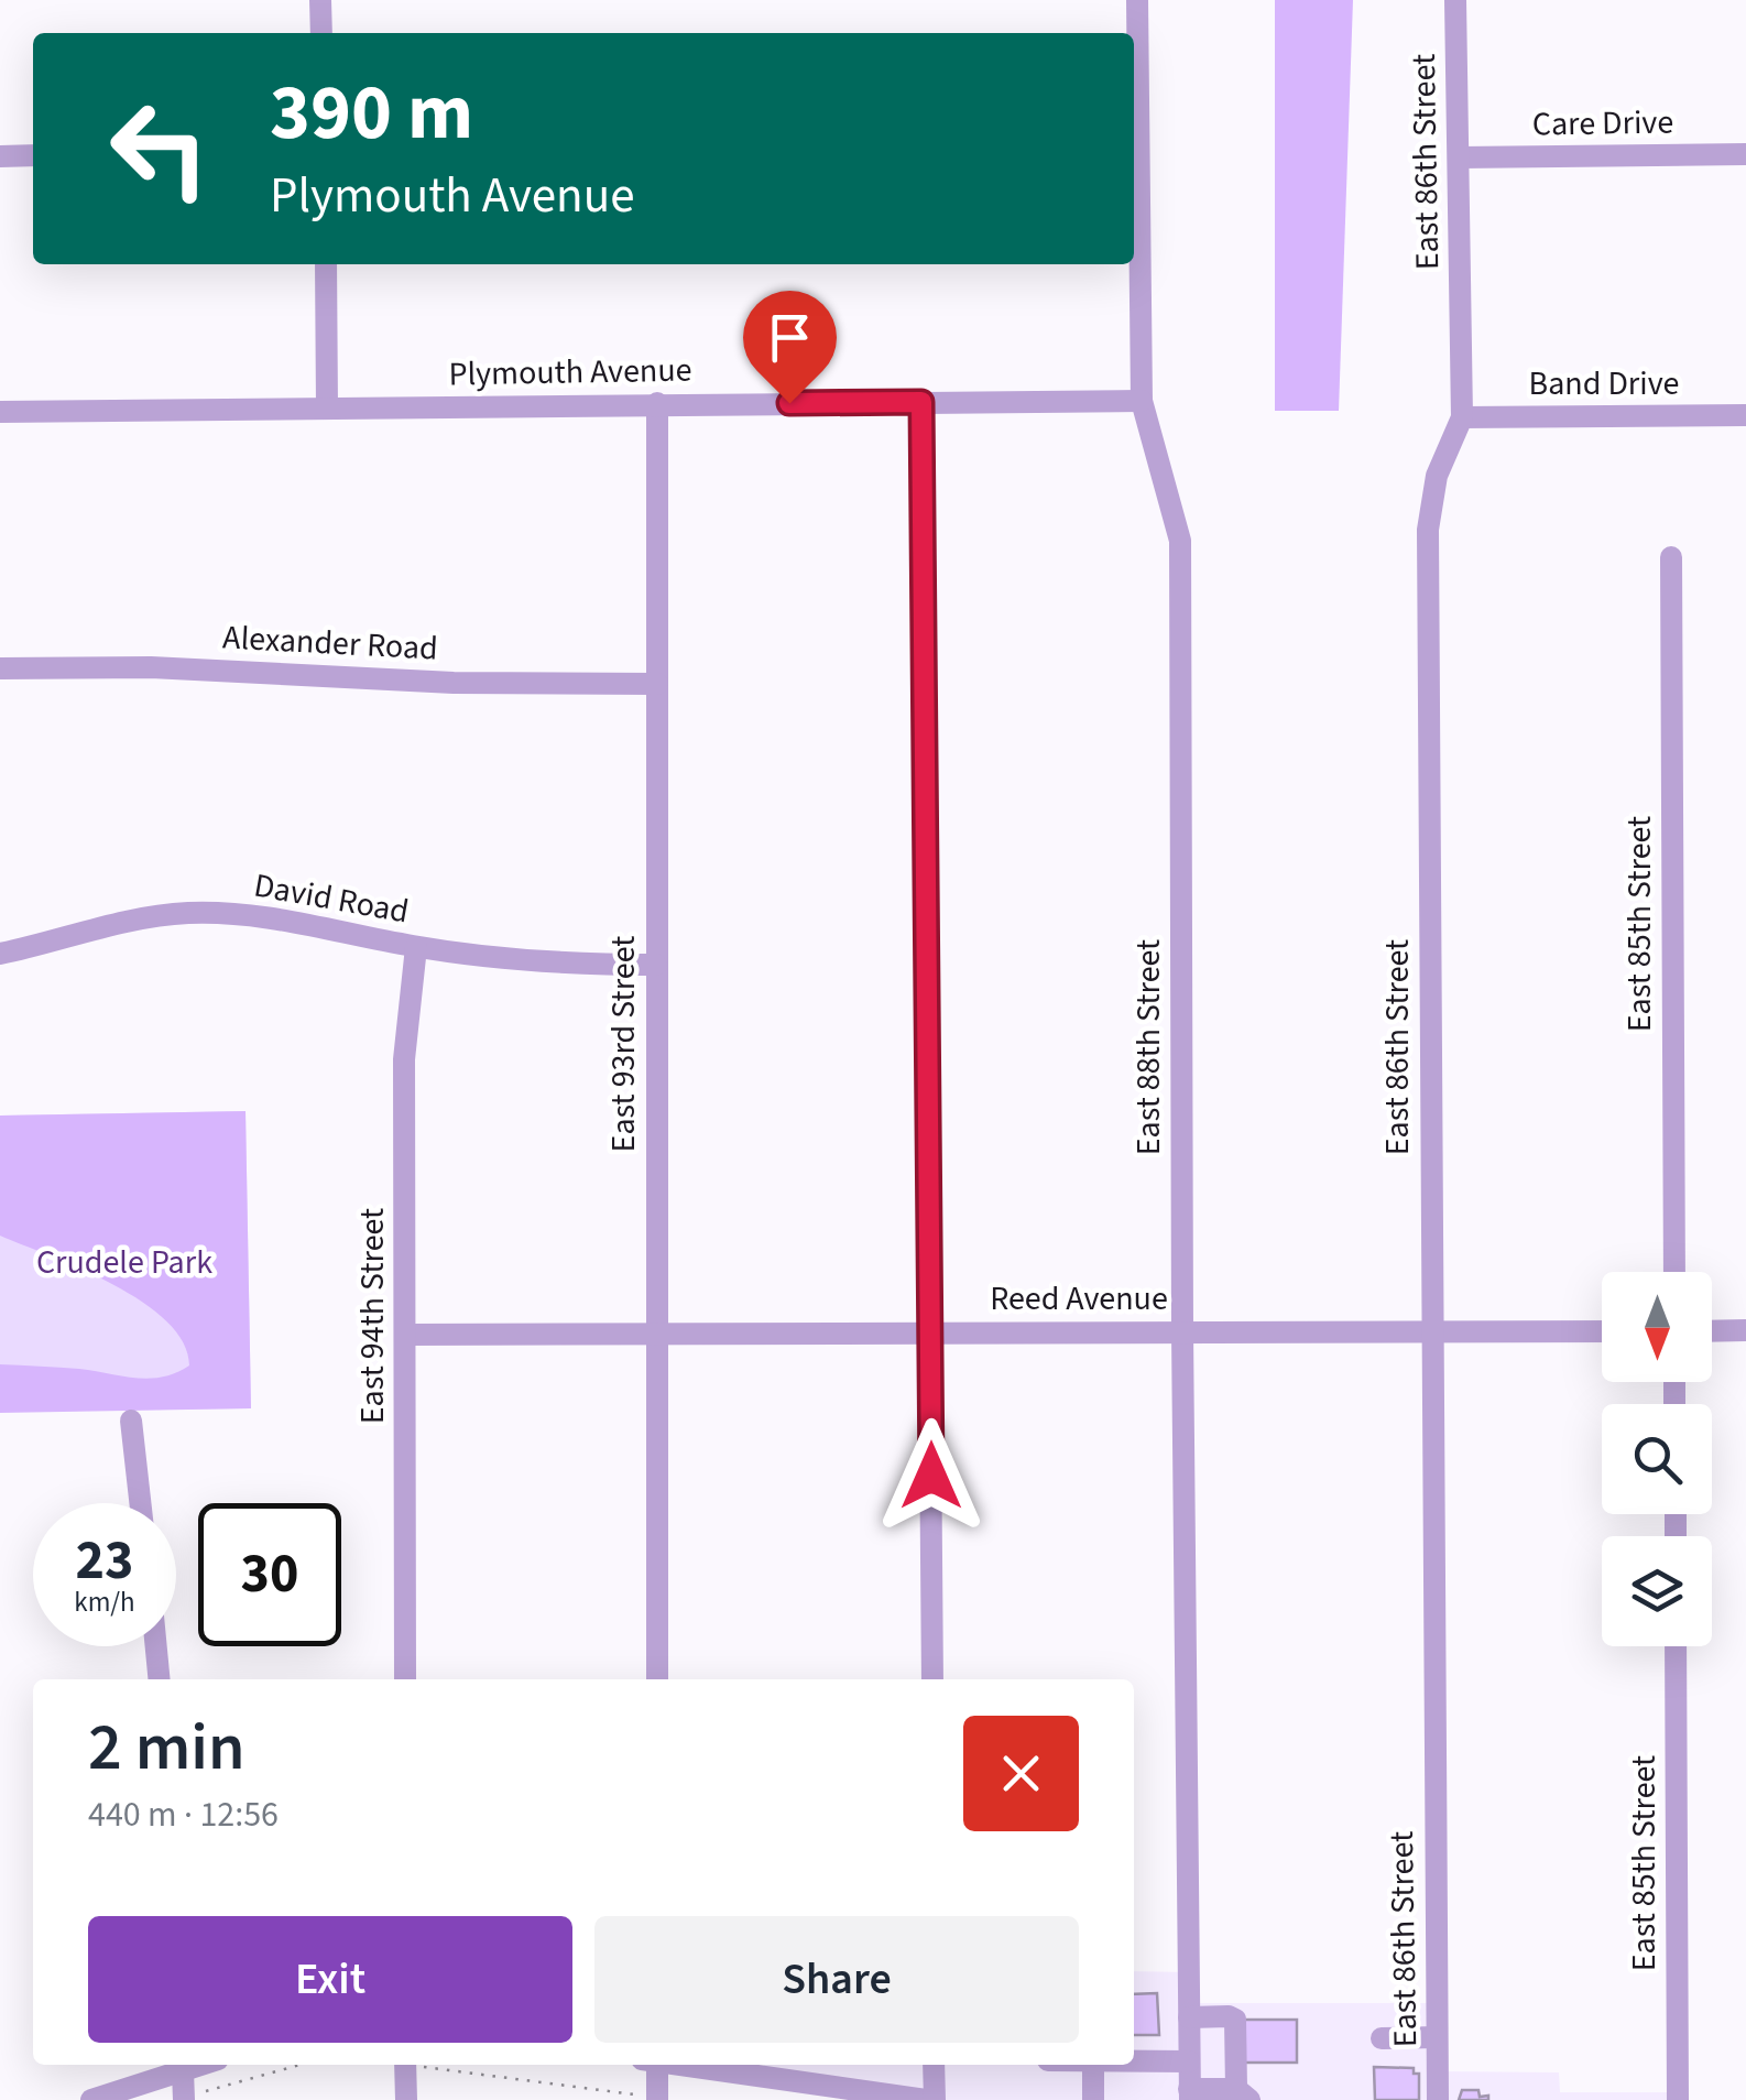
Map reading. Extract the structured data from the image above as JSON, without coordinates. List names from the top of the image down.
{
  "streets": {
    "street": [
      "Care Drive",
      "East 86th Street",
      "Plymouth Avenue",
      "Band Drive",
      "Alexander Road",
      "David Road",
      "East 85th Street",
      "East 93rd Street",
      "East 88th Street",
      "Reed Avenue",
      "East 94th Street"
    ]
  },
  "crossings": [
    ["Care Drive", "East 86th Street"],
    ["East 86th Street", "Band Drive"],
    ["East 86th Street", "Reed Avenue"],
    ["Plymouth Avenue", "East 93rd Street"],
    ["Plymouth Avenue", "East 88th Street"],
    ["Alexander Road", "East 93rd Street"],
    ["David Road", "East 93rd Street"],
    ["David Road", "East 94th Street"],
    ["East 93rd Street", "Reed Avenue"],
    ["East 88th Street", "Reed Avenue"],
    ["Reed Avenue", "East 94th Street"]
  ],
  "parks": ["Crudele Park"],
  "north": "bottom",
  "page": {
    "turn": ["390 m", "Plymouth Avenue"],
    "speed": "23 km/h",
    "limit": "30",
    "heading": ["2 min", "440 m · 12:56"],
    "buttons": ["Exit", "Share"]
  }
}
